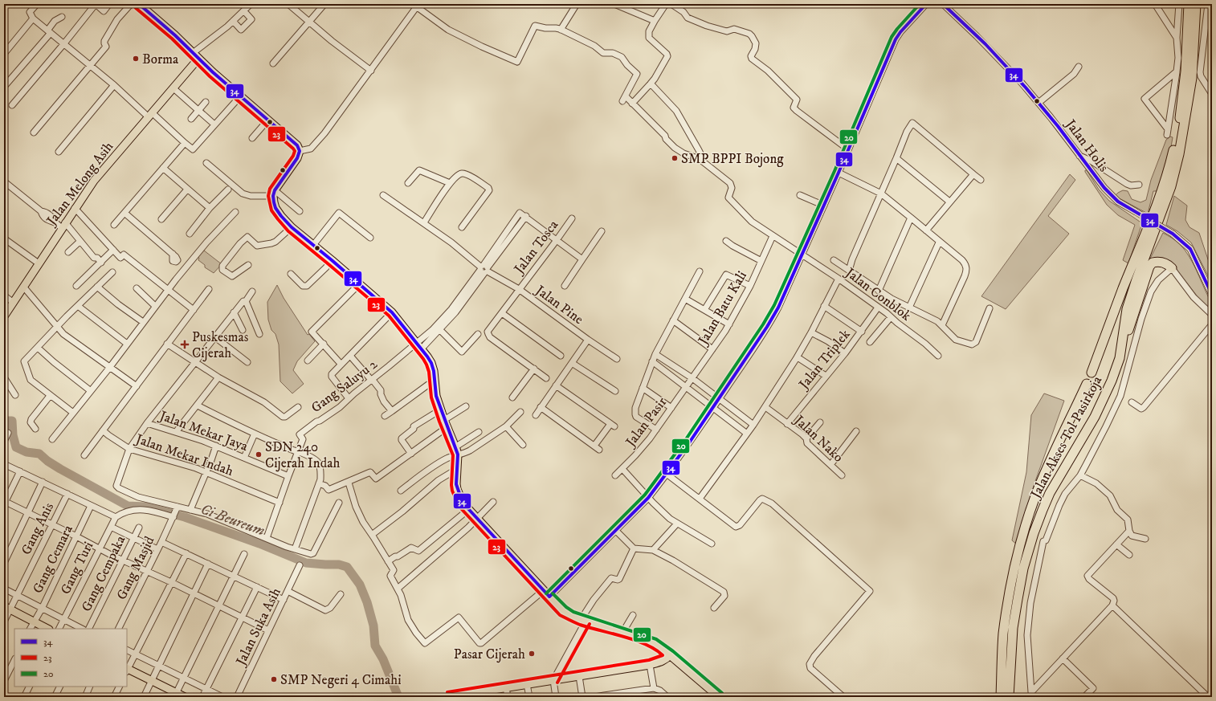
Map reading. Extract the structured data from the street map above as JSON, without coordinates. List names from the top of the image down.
{
  "streets": {
    "highway": ["Jalan Akses Tol Pasirkoja"],
    "main road": ["Jalan Melong Asih"],
    "street": [
      "Jalan Holis",
      "Jalan Tosca",
      "Jalan Conblok",
      "Jalan Pine",
      "Jalan Batu Kali",
      "Jalan Triplek",
      "Gang Saluyu 2",
      "Jalan Pasir",
      "Jalan Mekar Jaya",
      "Jalan Nako",
      "Jalan Mekar Indah",
      "Gang Anis",
      "Gang Cemara",
      "Gang Turi",
      "Gang Masjid",
      "Gang Cempaka",
      "Jalan Suka Asih"
    ]
  },
  "crossings": [
    ["Jalan Tosca", "Jalan Pine"],
    ["Jalan Tosca", "Gang Saluyu 2"],
    ["Jalan Conblok", "Jalan Batu Kali"],
    ["Jalan Conblok", "Jalan Triplek"],
    ["Jalan Pine", "Gang Saluyu 2"],
    ["Jalan Batu Kali", "Jalan Pasir"],
    ["Jalan Triplek", "Jalan Nako"]
  ],
  "water": ["Ci Beureum"],
  "places": {
    "other": [
      "Borma",
      "SMP BPPI Bojong",
      "SDN 240 Cijerah Indah",
      "Pasar Cijerah",
      "SMP Negeri 4 Cimahi"
    ],
    "health": ["Puskesmas Cijerah"]
  },
  "lines": ["transit line 34", "transit line 20", "transit line 23"],
  "legend": ["34", "23", "20"]
}
